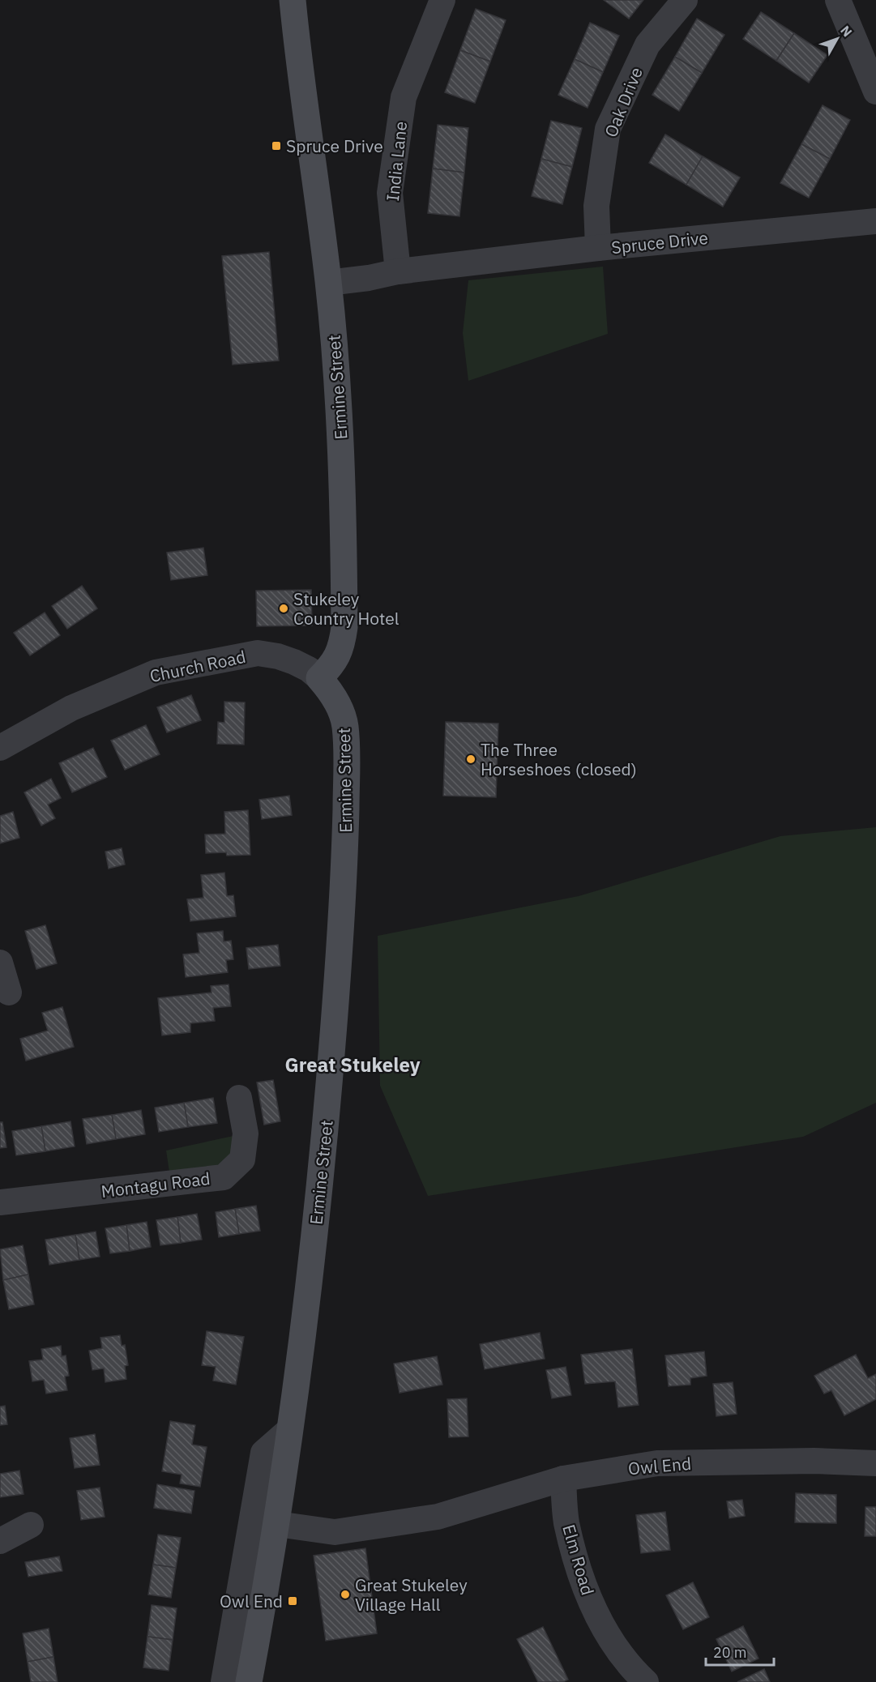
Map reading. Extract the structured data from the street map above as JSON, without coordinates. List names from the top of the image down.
{
  "streets": {
    "street": [
      "Oak Drive",
      "India Lane",
      "Spruce Drive",
      "Ermine Street",
      "Church Road",
      "Montagu Road",
      "Owl End",
      "Elm Road"
    ]
  },
  "crossings": [
    ["Oak Drive", "Spruce Drive"],
    ["India Lane", "Spruce Drive"],
    ["Spruce Drive", "Ermine Street"],
    ["Ermine Street", "Church Road"],
    ["Ermine Street", "Owl End"],
    ["Owl End", "Elm Road"]
  ],
  "districts": ["Great Stukeley"],
  "places": {
    "transit": ["Spruce Drive", "Owl End"],
    "other": ["Stukeley Country Hotel", "The Three Horseshoes (closed)", "Great Stukeley Village Hall"]
  },
  "scale_bar": "20 m",
  "north": "top right"
}
